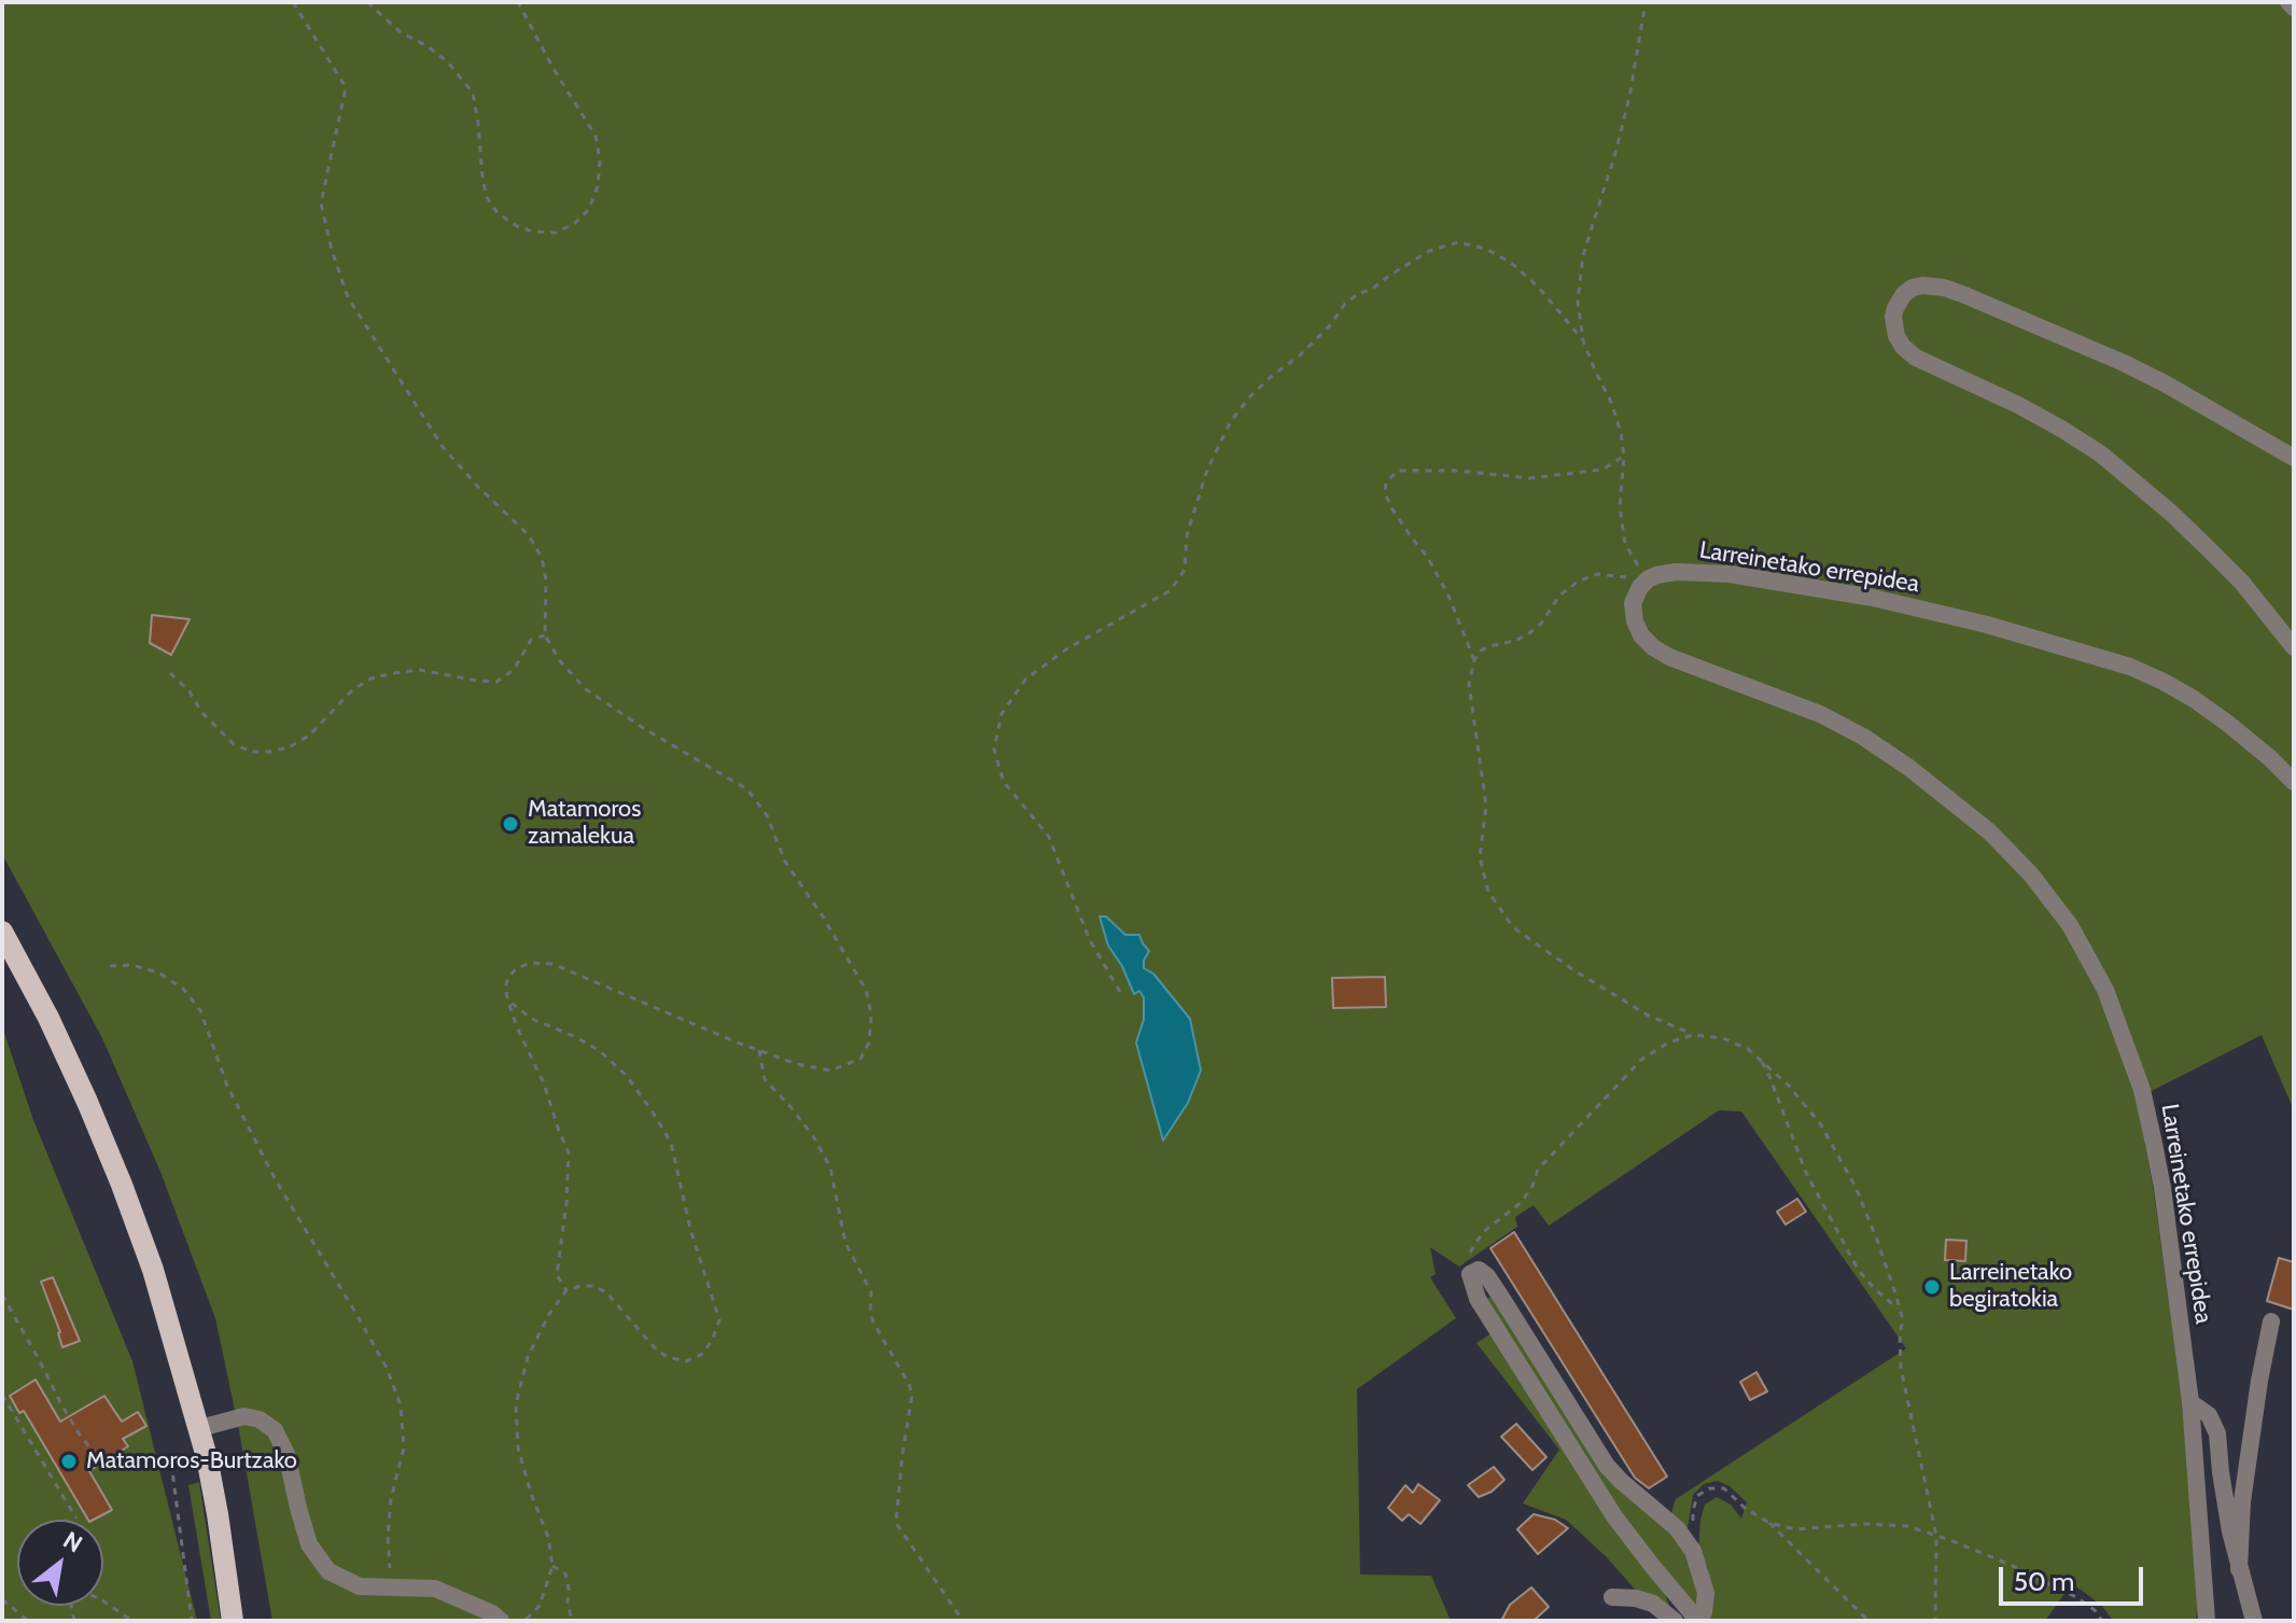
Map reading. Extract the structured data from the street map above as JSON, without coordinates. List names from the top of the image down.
{
  "streets": {
    "street": ["Larreinetako errepidea"]
  },
  "places": ["Matamoros zamalekua", "Larreinetako begiratokia", "Matamoros-Burtzako"],
  "scale_bar": "50 m",
  "north": "top right"
}
